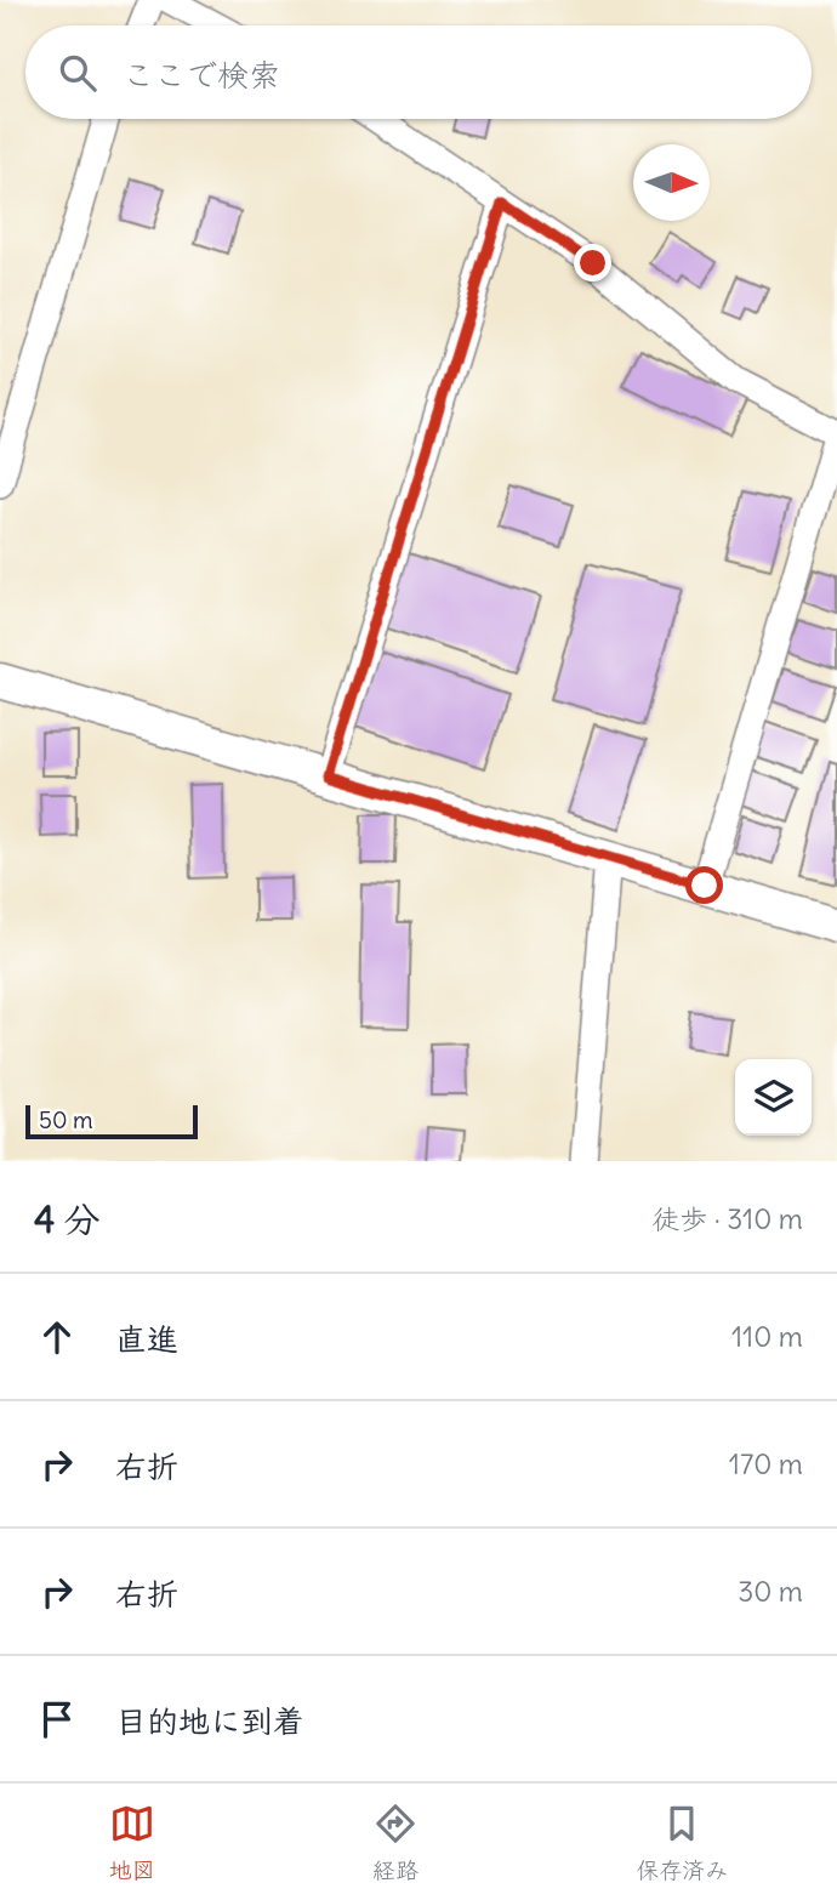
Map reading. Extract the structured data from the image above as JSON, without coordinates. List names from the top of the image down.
{
  "scale_bar": "50 m",
  "north": "right",
  "page": {
    "search": "ここで検索",
    "scale": "50 m",
    "heading": ["4 分", "徒歩 · 310 m"],
    "list": [
      ["直進", "110 m"],
      ["右折", "170 m"],
      ["右折", "30 m"],
      "目的地に到着"
    ],
    "nav": ["地図", "経路", "保存済み"]
  }
}
